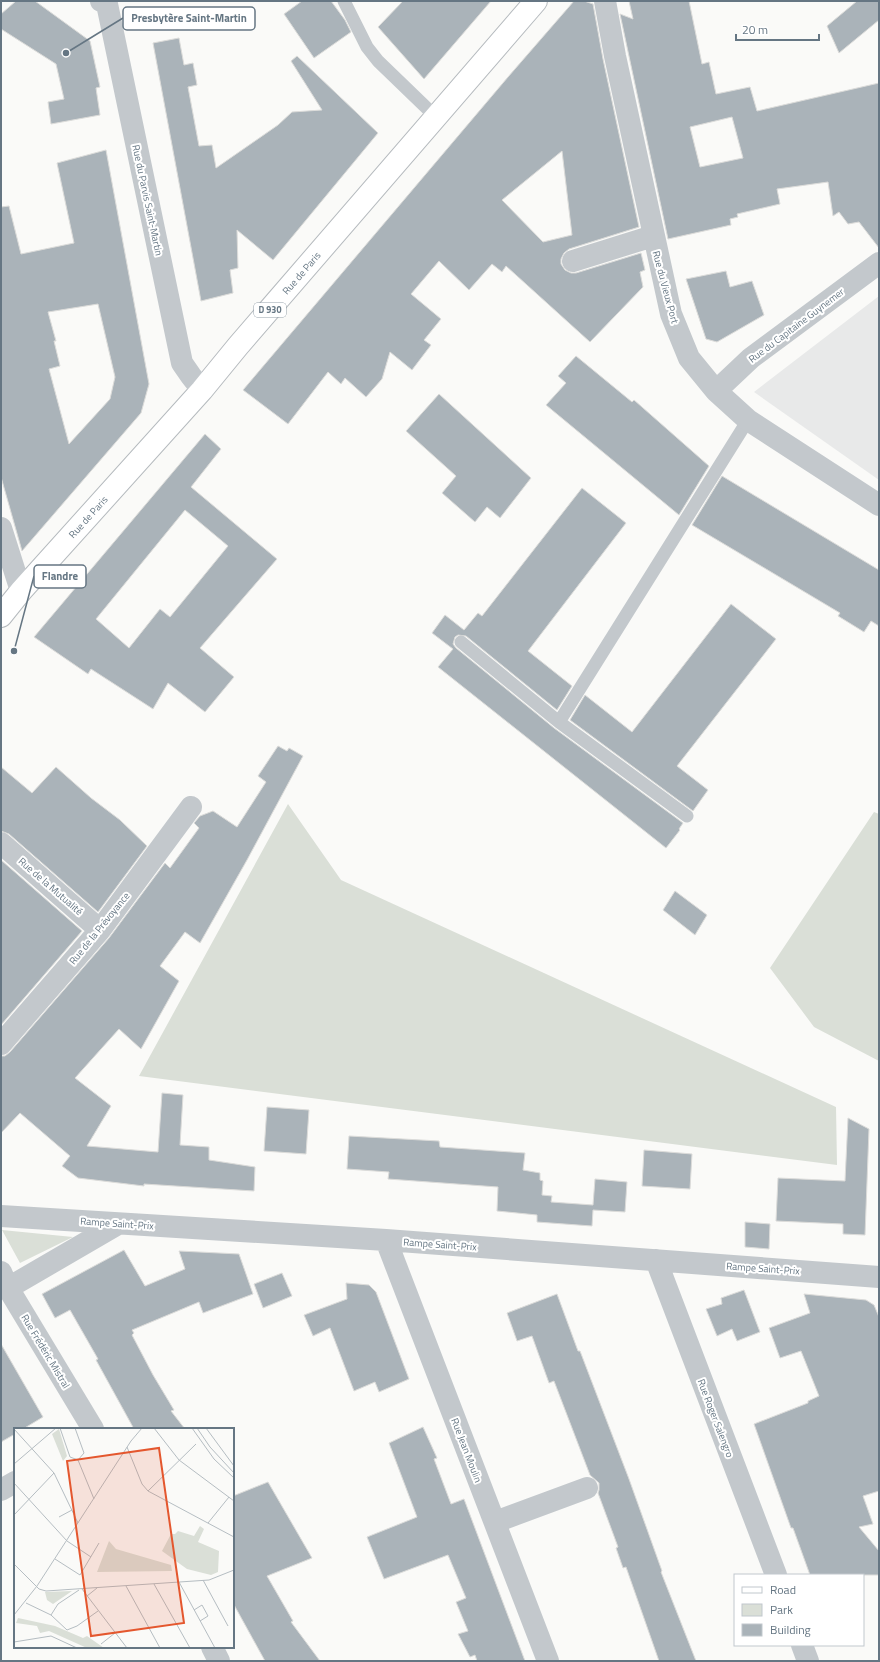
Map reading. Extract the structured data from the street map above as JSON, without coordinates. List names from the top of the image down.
{
  "streets": {
    "main road": ["Rue de Paris", "D 930"],
    "street": [
      "Rue du Parvis Saint-Martin",
      "Rue du Vieux Port",
      "Rue du Capitaine Guynemer",
      "Rue de la Mutualité",
      "Rue de la Prévoyance",
      "Rampe Saint-Prix",
      "Rue Frédéric Mistral",
      "Rue Roger Salengro",
      "Rue Jean Moulin"
    ]
  },
  "crossings": [
    ["Rue du Parvis Saint-Martin", "Rue de Paris"],
    ["Rue du Vieux Port", "Rue du Capitaine Guynemer"],
    ["Rue de la Mutualité", "Rue de la Prévoyance"],
    ["Rampe Saint-Prix", "Rue Roger Salengro"],
    ["Rampe Saint-Prix", "Rue Jean Moulin"]
  ],
  "places": ["Presbytère Saint-Martin", "Flandre"],
  "legend": ["Road", "Park", "Building"],
  "scale_bar": "20 m"
}
